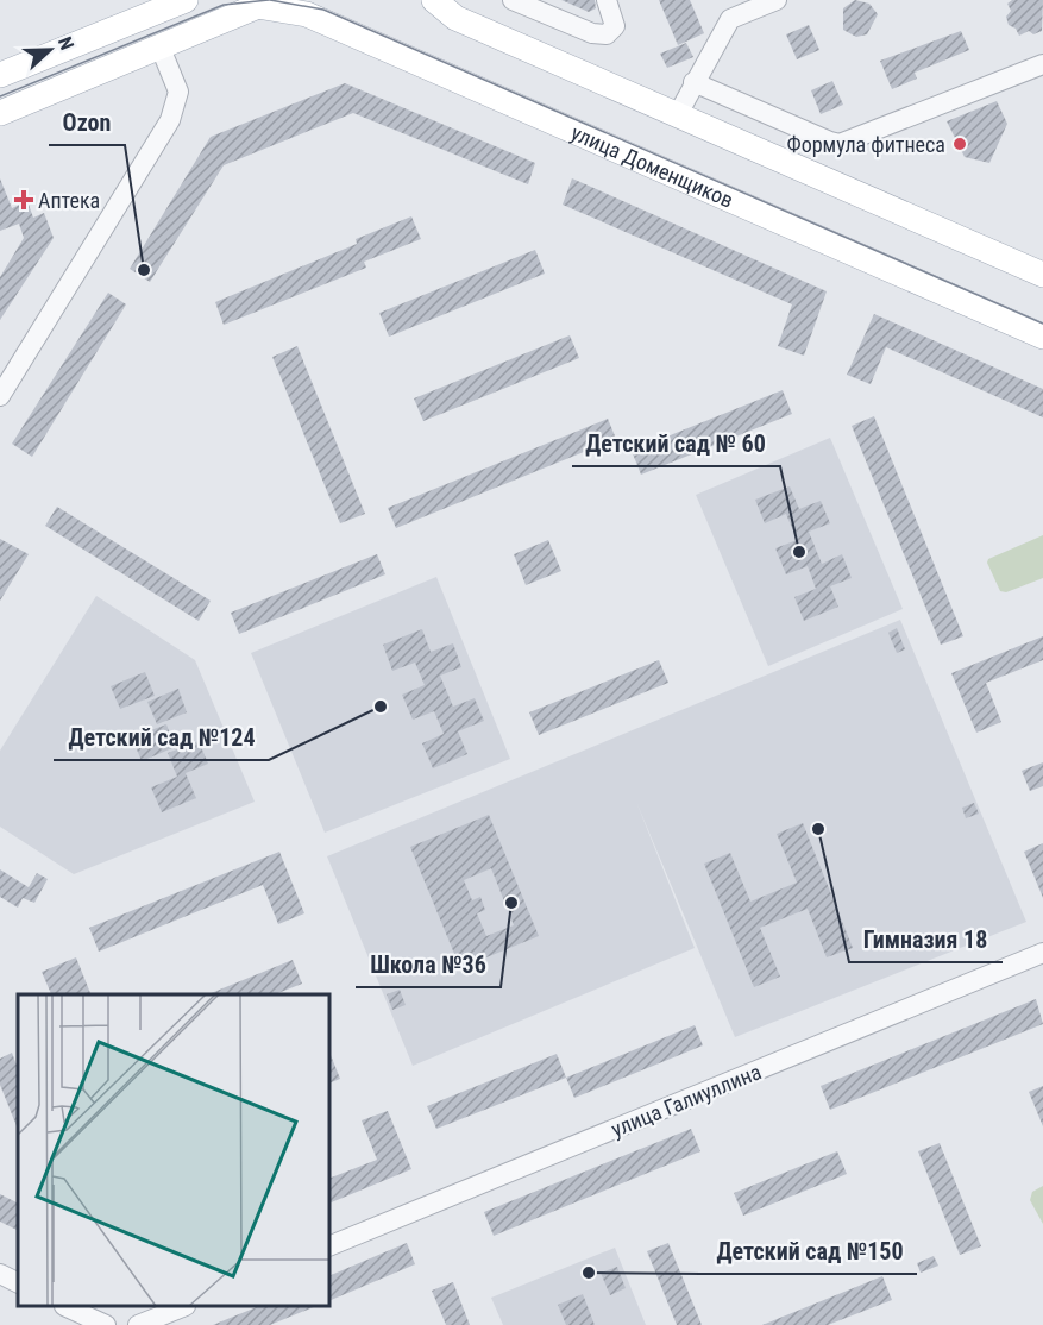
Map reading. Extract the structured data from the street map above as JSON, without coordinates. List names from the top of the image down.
{
  "streets": {
    "main road": ["улица Доменщиков"],
    "street": ["улица Галиуллина"]
  },
  "places": {
    "other": [
      "Формула фитнеса",
      "Ozon",
      "Детский сад № 60",
      "Детский сад №124",
      "Гимназия 18",
      "Школа №36",
      "Детский сад №150"
    ],
    "health": ["Аптека"]
  },
  "north": "right"
}
